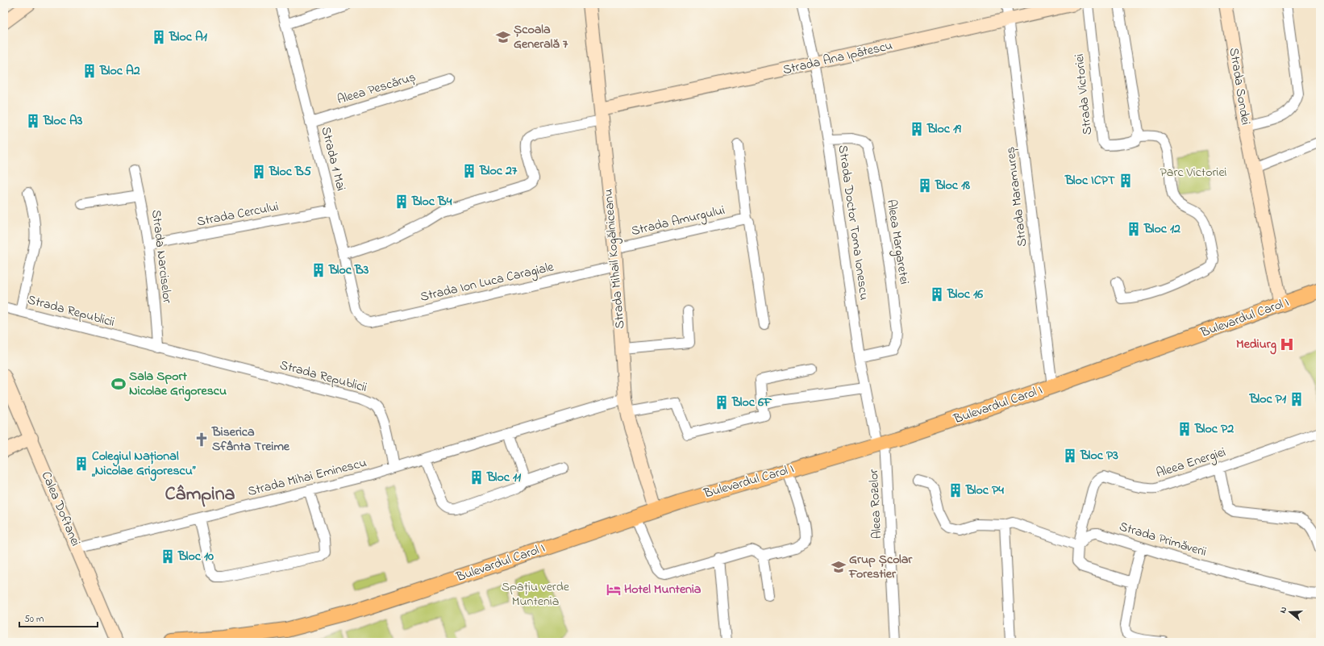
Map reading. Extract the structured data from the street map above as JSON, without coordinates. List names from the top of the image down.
{
  "streets": {
    "main road": ["Bulevardul Carol I"],
    "street": [
      "Strada Ana Ipătescu",
      "Strada Sondei",
      "Aleea Pescăruș",
      "Strada Victoriei",
      "Strada 1 Mai",
      "Strada Maramureș",
      "Strada Cercului",
      "Strada Amurgului",
      "Strada Doctor Toma Ionescu",
      "Aleea Margaretei",
      "Strada Narciselor",
      "Strada Mihail Kogălniceanu",
      "Strada Ion Luca Caragiale",
      "Strada Republicii",
      "Aleea Energiei",
      "Strada Mihai Eminescu",
      "Aleea Rozelor",
      "Calea Doftanei",
      "Strada Primăverii"
    ]
  },
  "crossings": [
    ["Strada Ana Ipătescu", "Strada Maramureș"],
    ["Strada Ana Ipătescu", "Strada Doctor Toma Ionescu"],
    ["Strada Ana Ipătescu", "Strada Mihail Kogălniceanu"],
    ["Strada Sondei", "Bulevardul Carol I"],
    ["Aleea Pescăruș", "Strada 1 Mai"],
    ["Strada 1 Mai", "Strada Cercului"],
    ["Strada 1 Mai", "Strada Ion Luca Caragiale"],
    ["Strada Maramureș", "Bulevardul Carol I"],
    ["Strada Cercului", "Strada Narciselor"],
    ["Strada Amurgului", "Strada Mihail Kogălniceanu"],
    ["Strada Doctor Toma Ionescu", "Aleea Margaretei"],
    ["Strada Doctor Toma Ionescu", "Bulevardul Carol I"],
    ["Strada Doctor Toma Ionescu", "Aleea Rozelor"],
    ["Strada Narciselor", "Strada Republicii"],
    ["Strada Mihail Kogălniceanu", "Strada Ion Luca Caragiale"],
    ["Strada Mihail Kogălniceanu", "Bulevardul Carol I"],
    ["Strada Republicii", "Strada Mihai Eminescu"],
    ["Bulevardul Carol I", "Aleea Rozelor"],
    ["Aleea Energiei", "Strada Primăverii"],
    ["Strada Mihai Eminescu", "Calea Doftanei"]
  ],
  "districts": ["Câmpina"],
  "parks": ["Parc Victoriei", "Spațiu verde Muntenia"],
  "places": {
    "building": [
      "Bloc A1",
      "Bloc A2",
      "Bloc A3",
      "Bloc 19",
      "Bloc 27",
      "Bloc B5",
      "Bloc ICPT",
      "Bloc 18",
      "Bloc B4",
      "Bloc 12",
      "Bloc B3",
      "Bloc 16",
      "Bloc P1",
      "Bloc 6F",
      "Bloc P2",
      "Bloc P3",
      "Colegiul Național „Nicolae Grigorescu”",
      "Bloc 11",
      "Bloc P4",
      "Bloc 10"
    ],
    "school or university": ["Școala Generală 7", "Grup Școlar Forestier"],
    "hospital": ["Mediurg"],
    "sports": ["Sala Sport Nicolae Grigorescu"],
    "church": ["Biserica Sfânta Treime"],
    "hotel": ["Hotel Muntenia"]
  },
  "scale_bar": "50 m",
  "north": "left"
}
